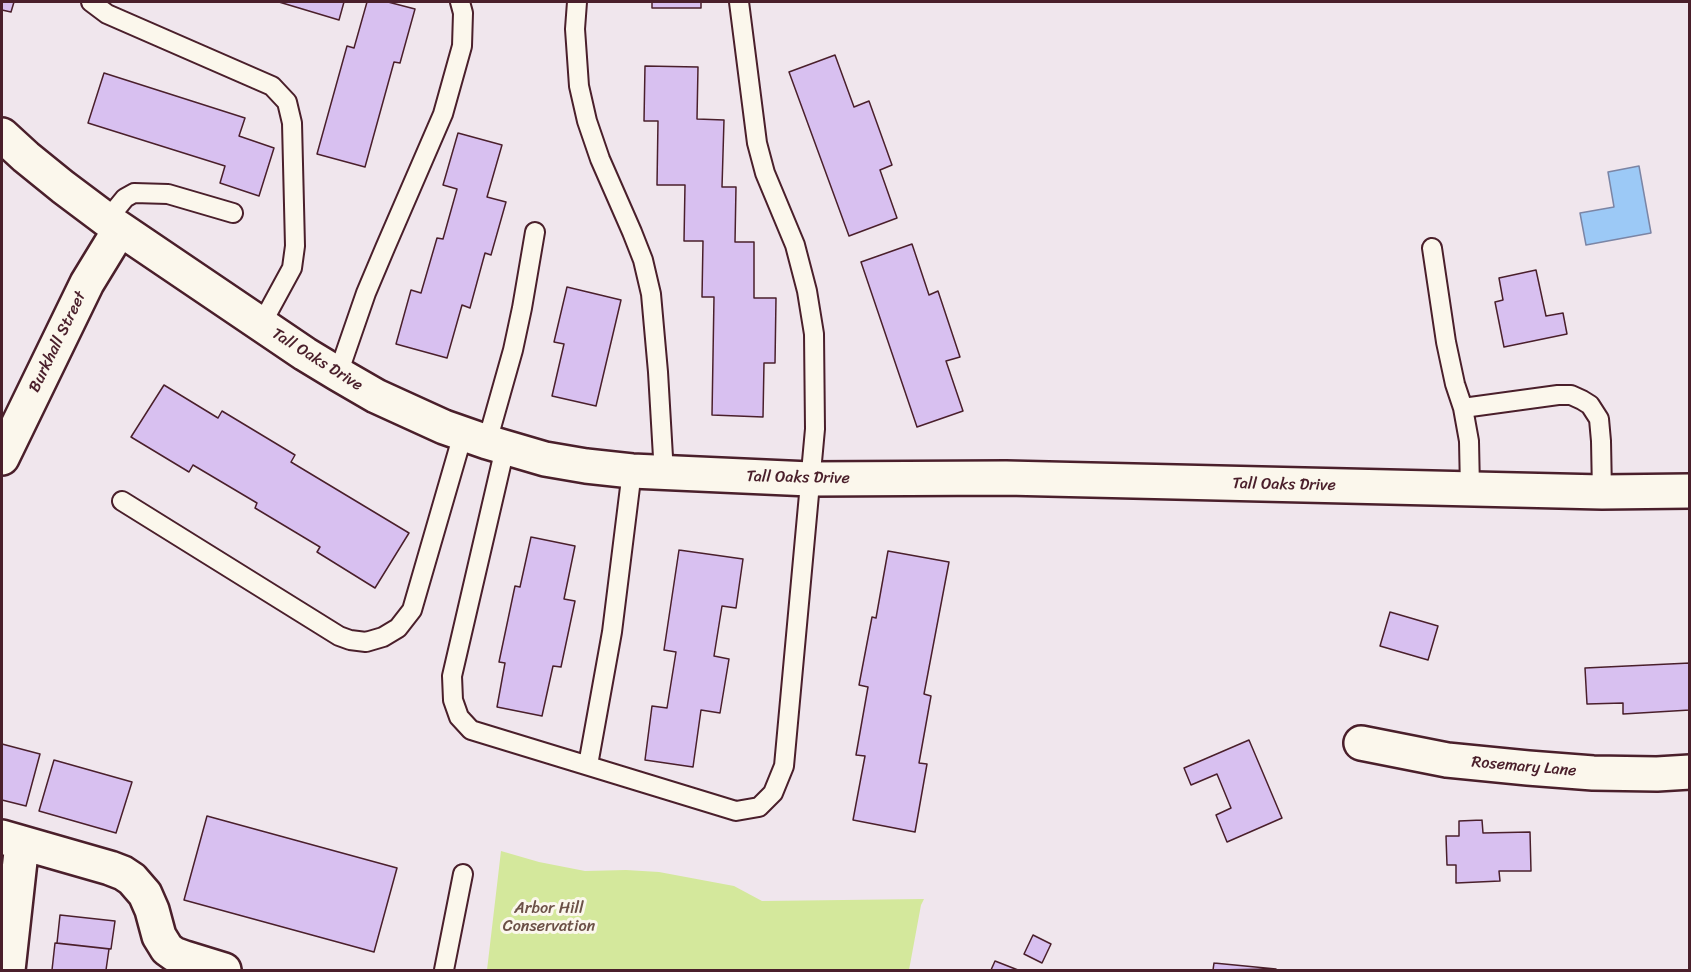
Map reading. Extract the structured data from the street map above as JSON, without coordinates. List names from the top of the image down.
{
  "streets": {
    "street": ["Burkhall Street", "Tall Oaks Drive", "Rosemary Lane"]
  },
  "crossings": [
    ["Burkhall Street", "Tall Oaks Drive"]
  ],
  "parks": ["Arbor Hill Conservation"]
}
